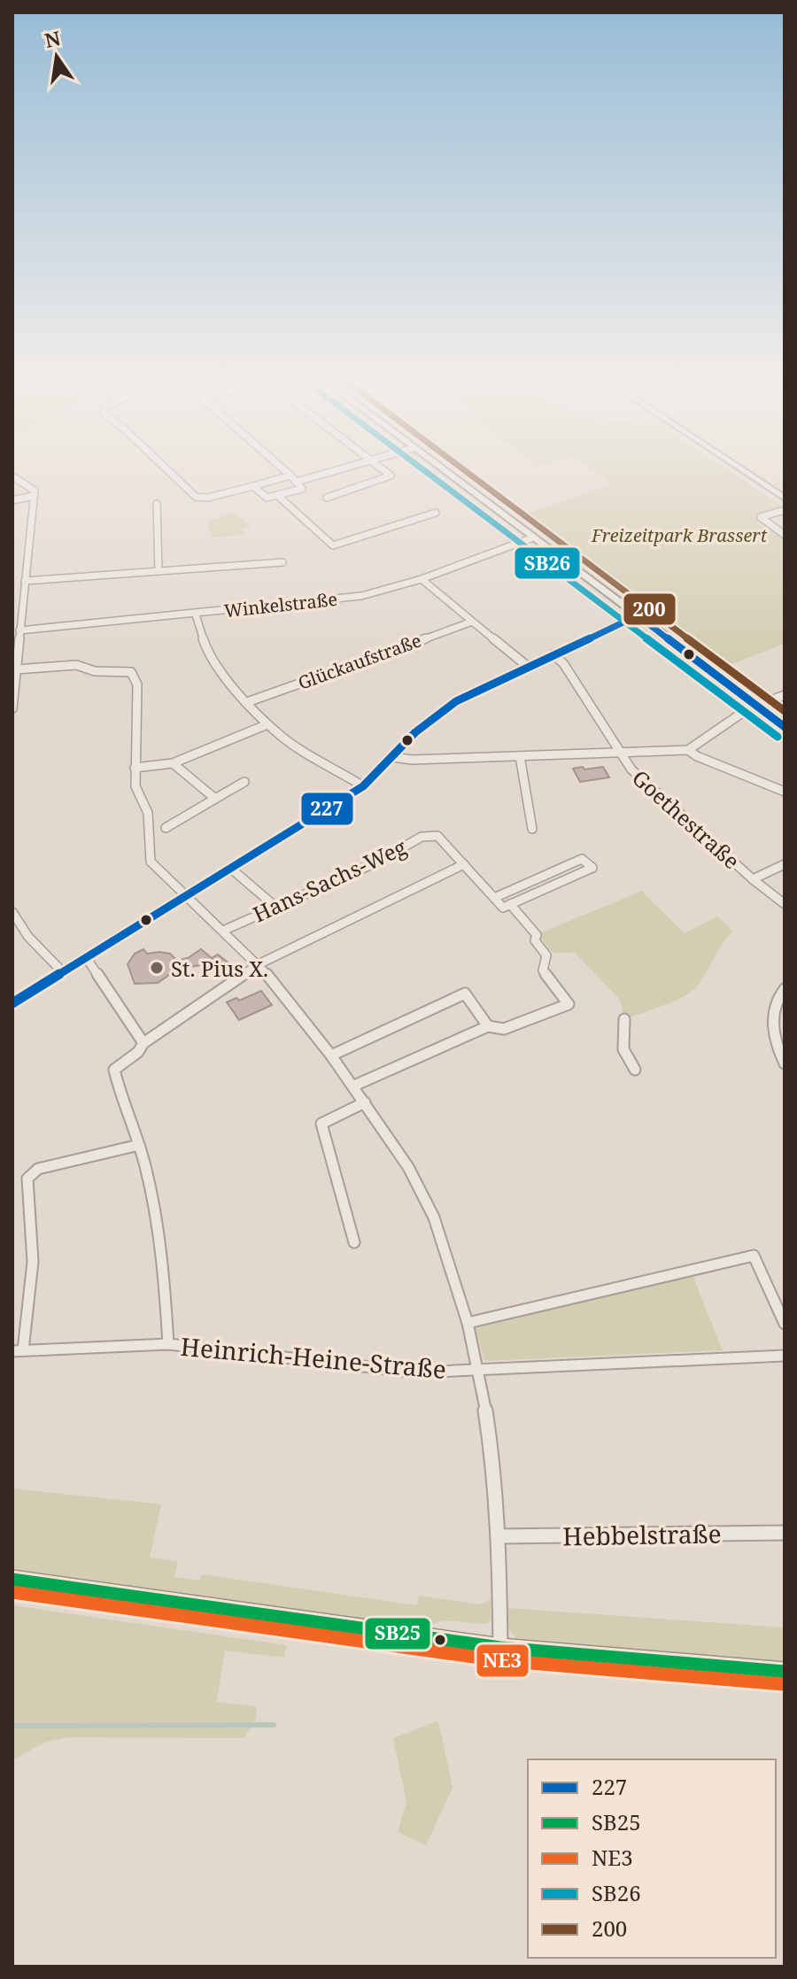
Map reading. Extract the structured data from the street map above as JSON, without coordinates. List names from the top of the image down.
{
  "streets": {
    "street": [
      "Winkelstraße",
      "Glückaufstraße",
      "Goethestraße",
      "Hans-Sachs-Weg",
      "Heinrich-Heine-Straße",
      "Hebbelstraße"
    ]
  },
  "parks": ["Freizeitpark Brassert"],
  "places": ["St. Pius X."],
  "lines": [
    "transit line SB26",
    "transit line 200",
    "transit line 227",
    "transit line SB25",
    "transit line NE3"
  ],
  "legend": [
    "227",
    "SB25",
    "NE3",
    "SB26",
    "200"
  ],
  "north": "top"
}
